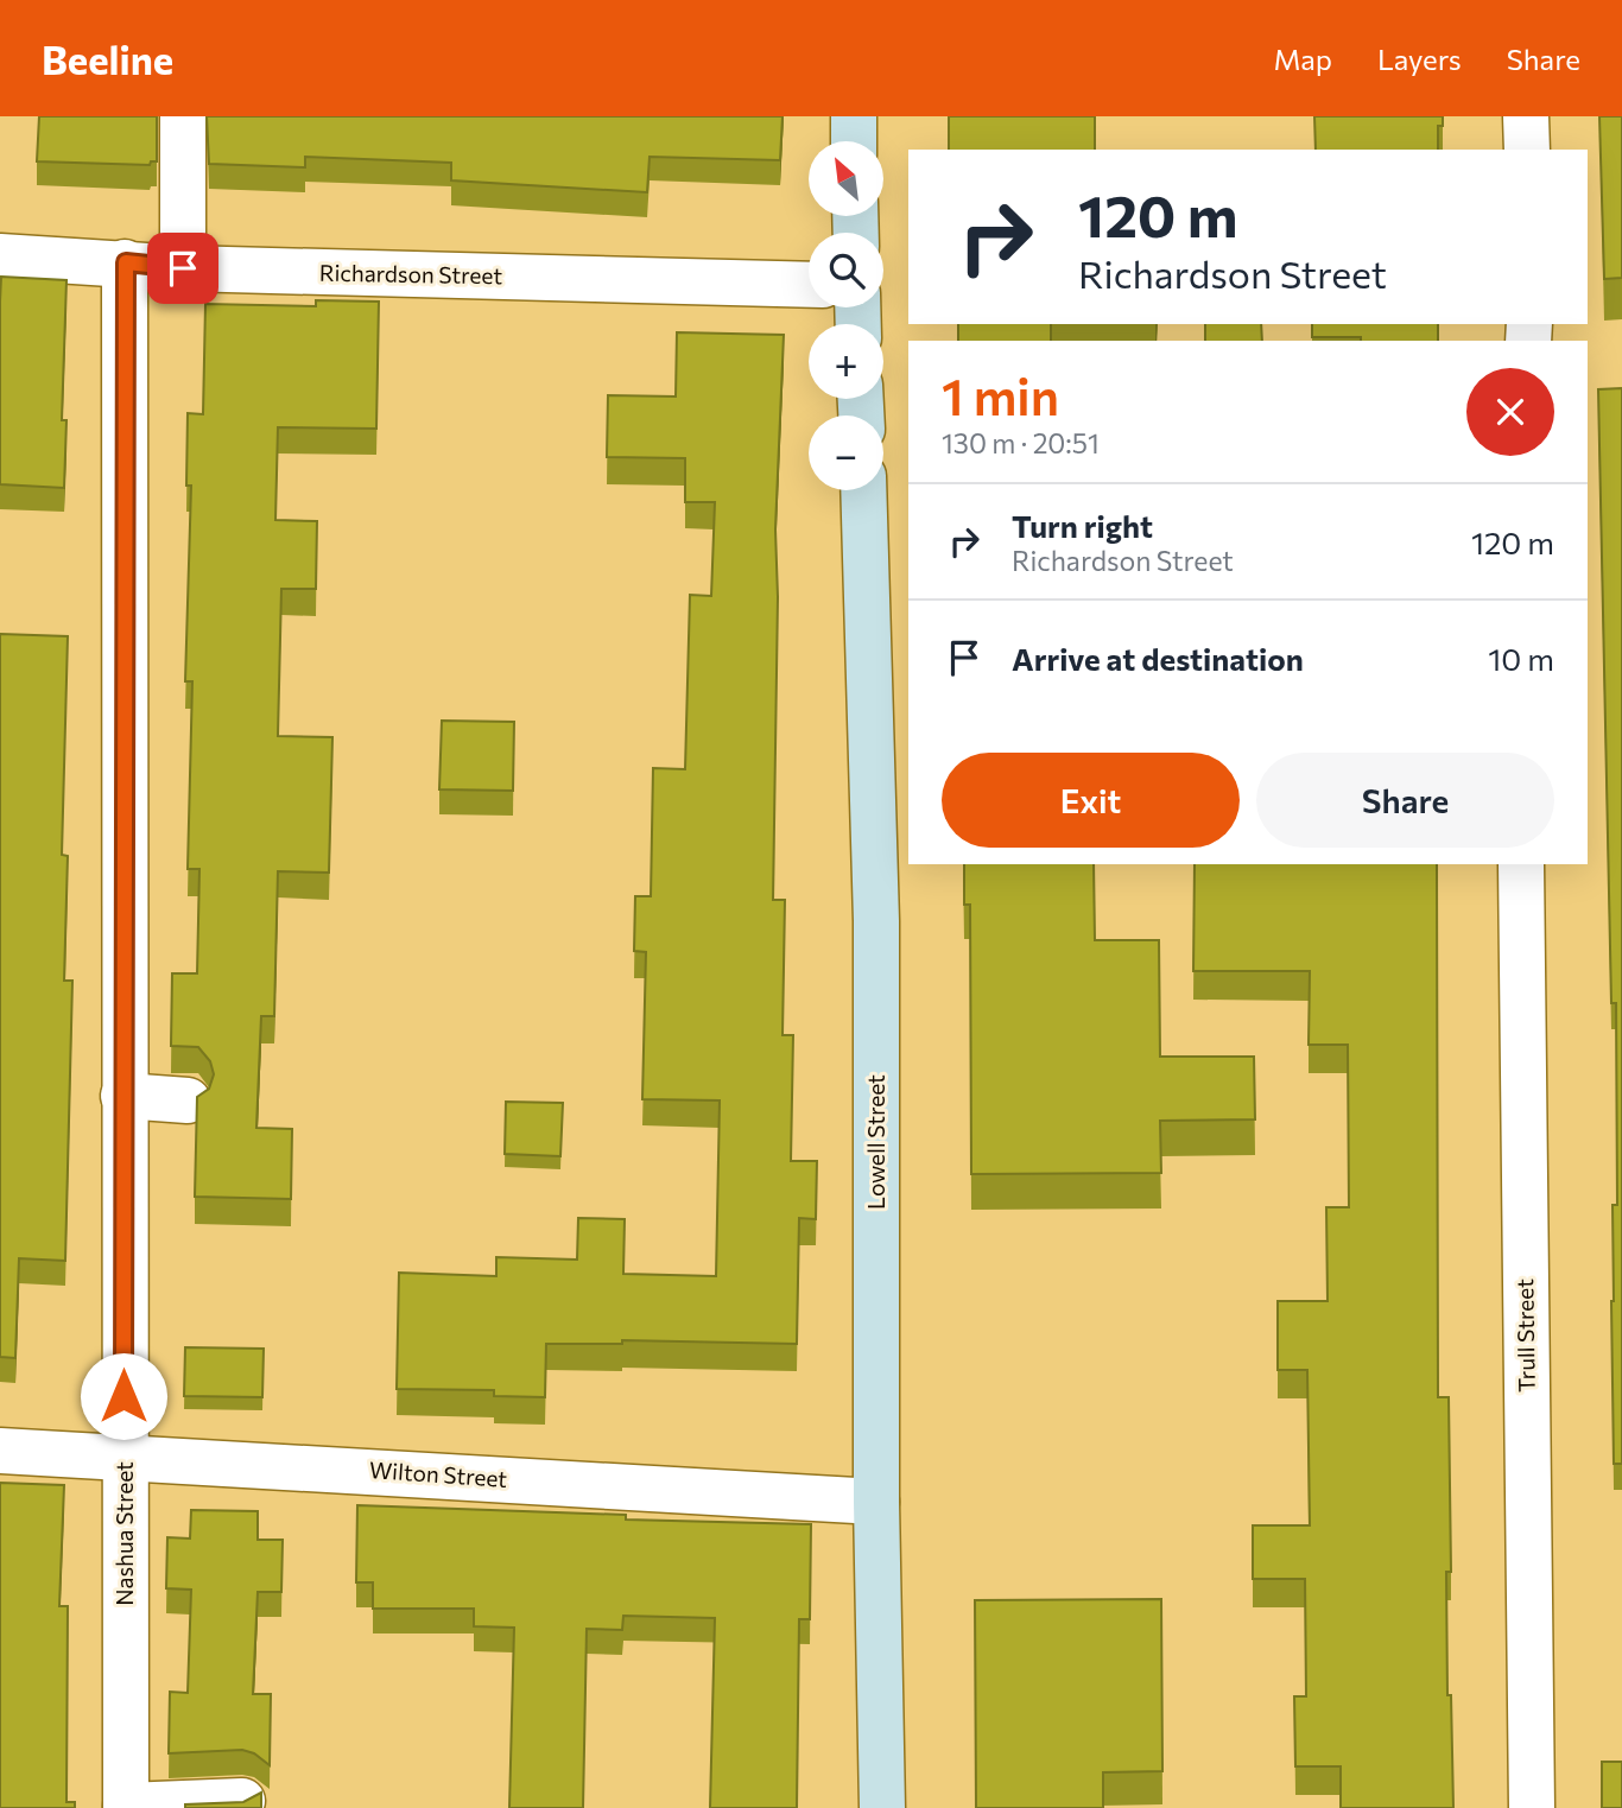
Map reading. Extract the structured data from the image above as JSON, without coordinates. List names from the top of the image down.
{
  "streets": {
    "street": [
      "Richardson Street",
      "Lowell Street",
      "Trull Street",
      "Wilton Street",
      "Nashua Street"
    ]
  },
  "crossings": [
    ["Richardson Street", "Nashua Street"],
    ["Lowell Street", "Wilton Street"],
    ["Wilton Street", "Nashua Street"]
  ],
  "north": "top left",
  "page": {
    "header": "Beeline",
    "nav": ["Map", "Layers", "Share"],
    "map_buttons": ["+", "−"],
    "turn": ["120 m", "Richardson Street"],
    "heading": ["1 min", "130 m · 20:51"],
    "list": [
      {
        "name": "Turn right",
        "note": "Richardson Street",
        "value": "120 m"
      },
      {
        "name": "Arrive at destination",
        "value": "10 m"
      }
    ],
    "buttons": ["Exit", "Share"]
  }
}
